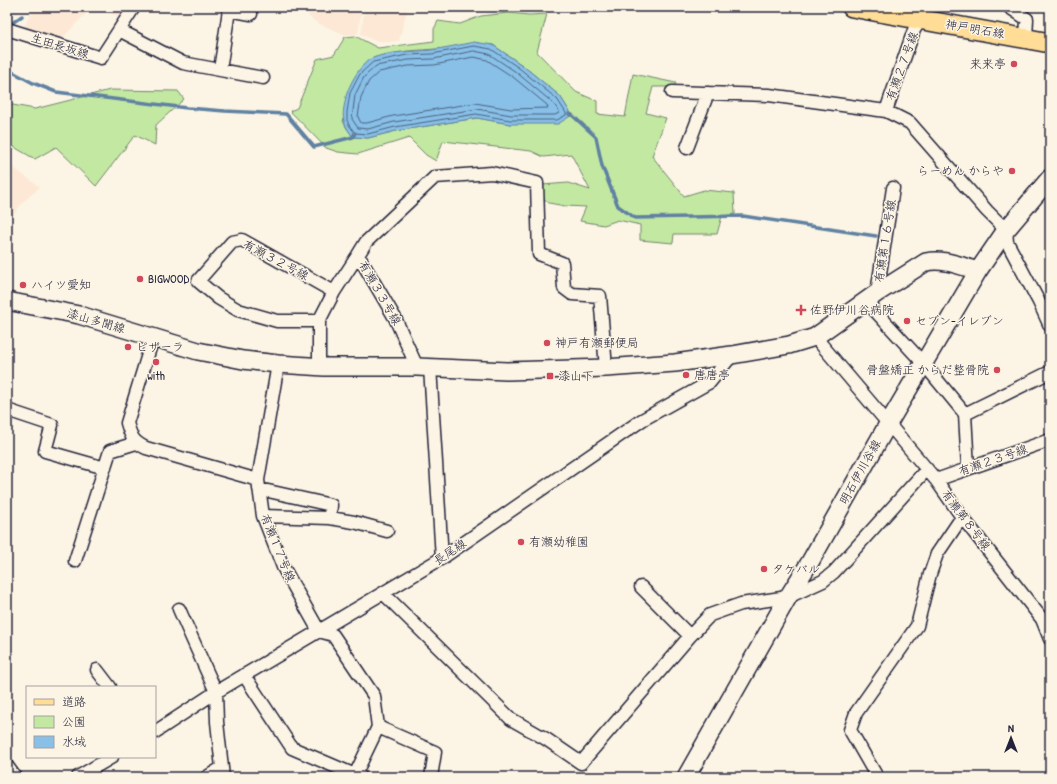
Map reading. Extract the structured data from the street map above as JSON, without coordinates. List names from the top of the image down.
{
  "streets": {
    "main road": ["神戸明石線"],
    "street": [
      "生田長坂線",
      "有瀬２７号線",
      "有瀬第１６号線",
      "有瀬３２号線",
      "有瀬３３号線",
      "漆山多聞線",
      "有瀬２３号線",
      "明石伊川谷線",
      "有瀬第８号線",
      "有瀬１７号線",
      "長尾線"
    ]
  },
  "crossings": [
    ["神戸明石線", "有瀬２７号線"],
    ["有瀬２７号線", "明石伊川谷線"],
    ["有瀬第１６号線", "漆山多聞線"],
    ["有瀬３３号線", "漆山多聞線"],
    ["漆山多聞線", "明石伊川谷線"],
    ["漆山多聞線", "有瀬第８号線"],
    ["漆山多聞線", "有瀬１７号線"],
    ["漆山多聞線", "長尾線"],
    ["有瀬２３号線", "有瀬第８号線"],
    ["明石伊川谷線", "有瀬第８号線"],
    ["有瀬１７号線", "長尾線"]
  ],
  "places": {
    "other": [
      "来来亭",
      "らーめん からや",
      "BIGWOOD",
      "ハイツ愛知",
      "セブン-イレブン",
      "神戸有瀬郵便局",
      "ピザーラ",
      "with",
      "骨盤矯正 からだ整骨院",
      "唐唐亭",
      "有瀬幼稚園",
      "タケバル"
    ],
    "health": ["佐野伊川谷病院"],
    "transit": ["漆山下"]
  },
  "legend": ["道路", "公園", "水域"],
  "north": "top"
}
